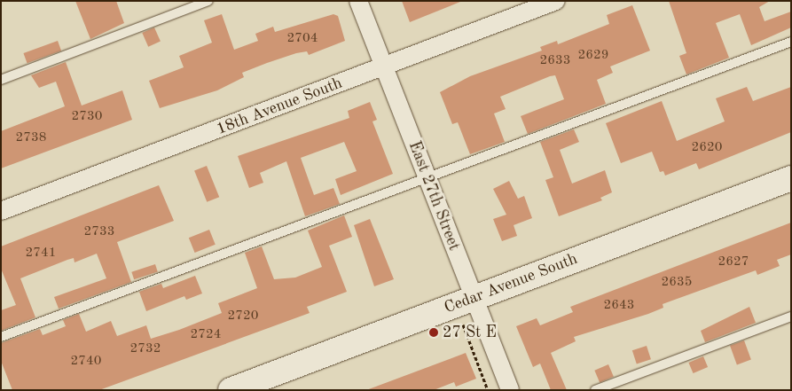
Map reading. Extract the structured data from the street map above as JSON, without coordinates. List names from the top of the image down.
{
  "streets": {
    "main road": ["Cedar Avenue South"],
    "street": ["18th Avenue South", "East 27th Street"]
  },
  "crossings": [
    ["18th Avenue South", "East 27th Street"],
    ["East 27th Street", "Cedar Avenue South"]
  ],
  "places": ["27 St E"],
  "house_numbers": [
    "2704",
    "2629",
    "2633",
    "2730",
    "2738",
    "2620",
    "2733",
    "2741",
    "2627",
    "2635",
    "2643",
    "2720",
    "2724",
    "2732",
    "2740"
  ]
}
